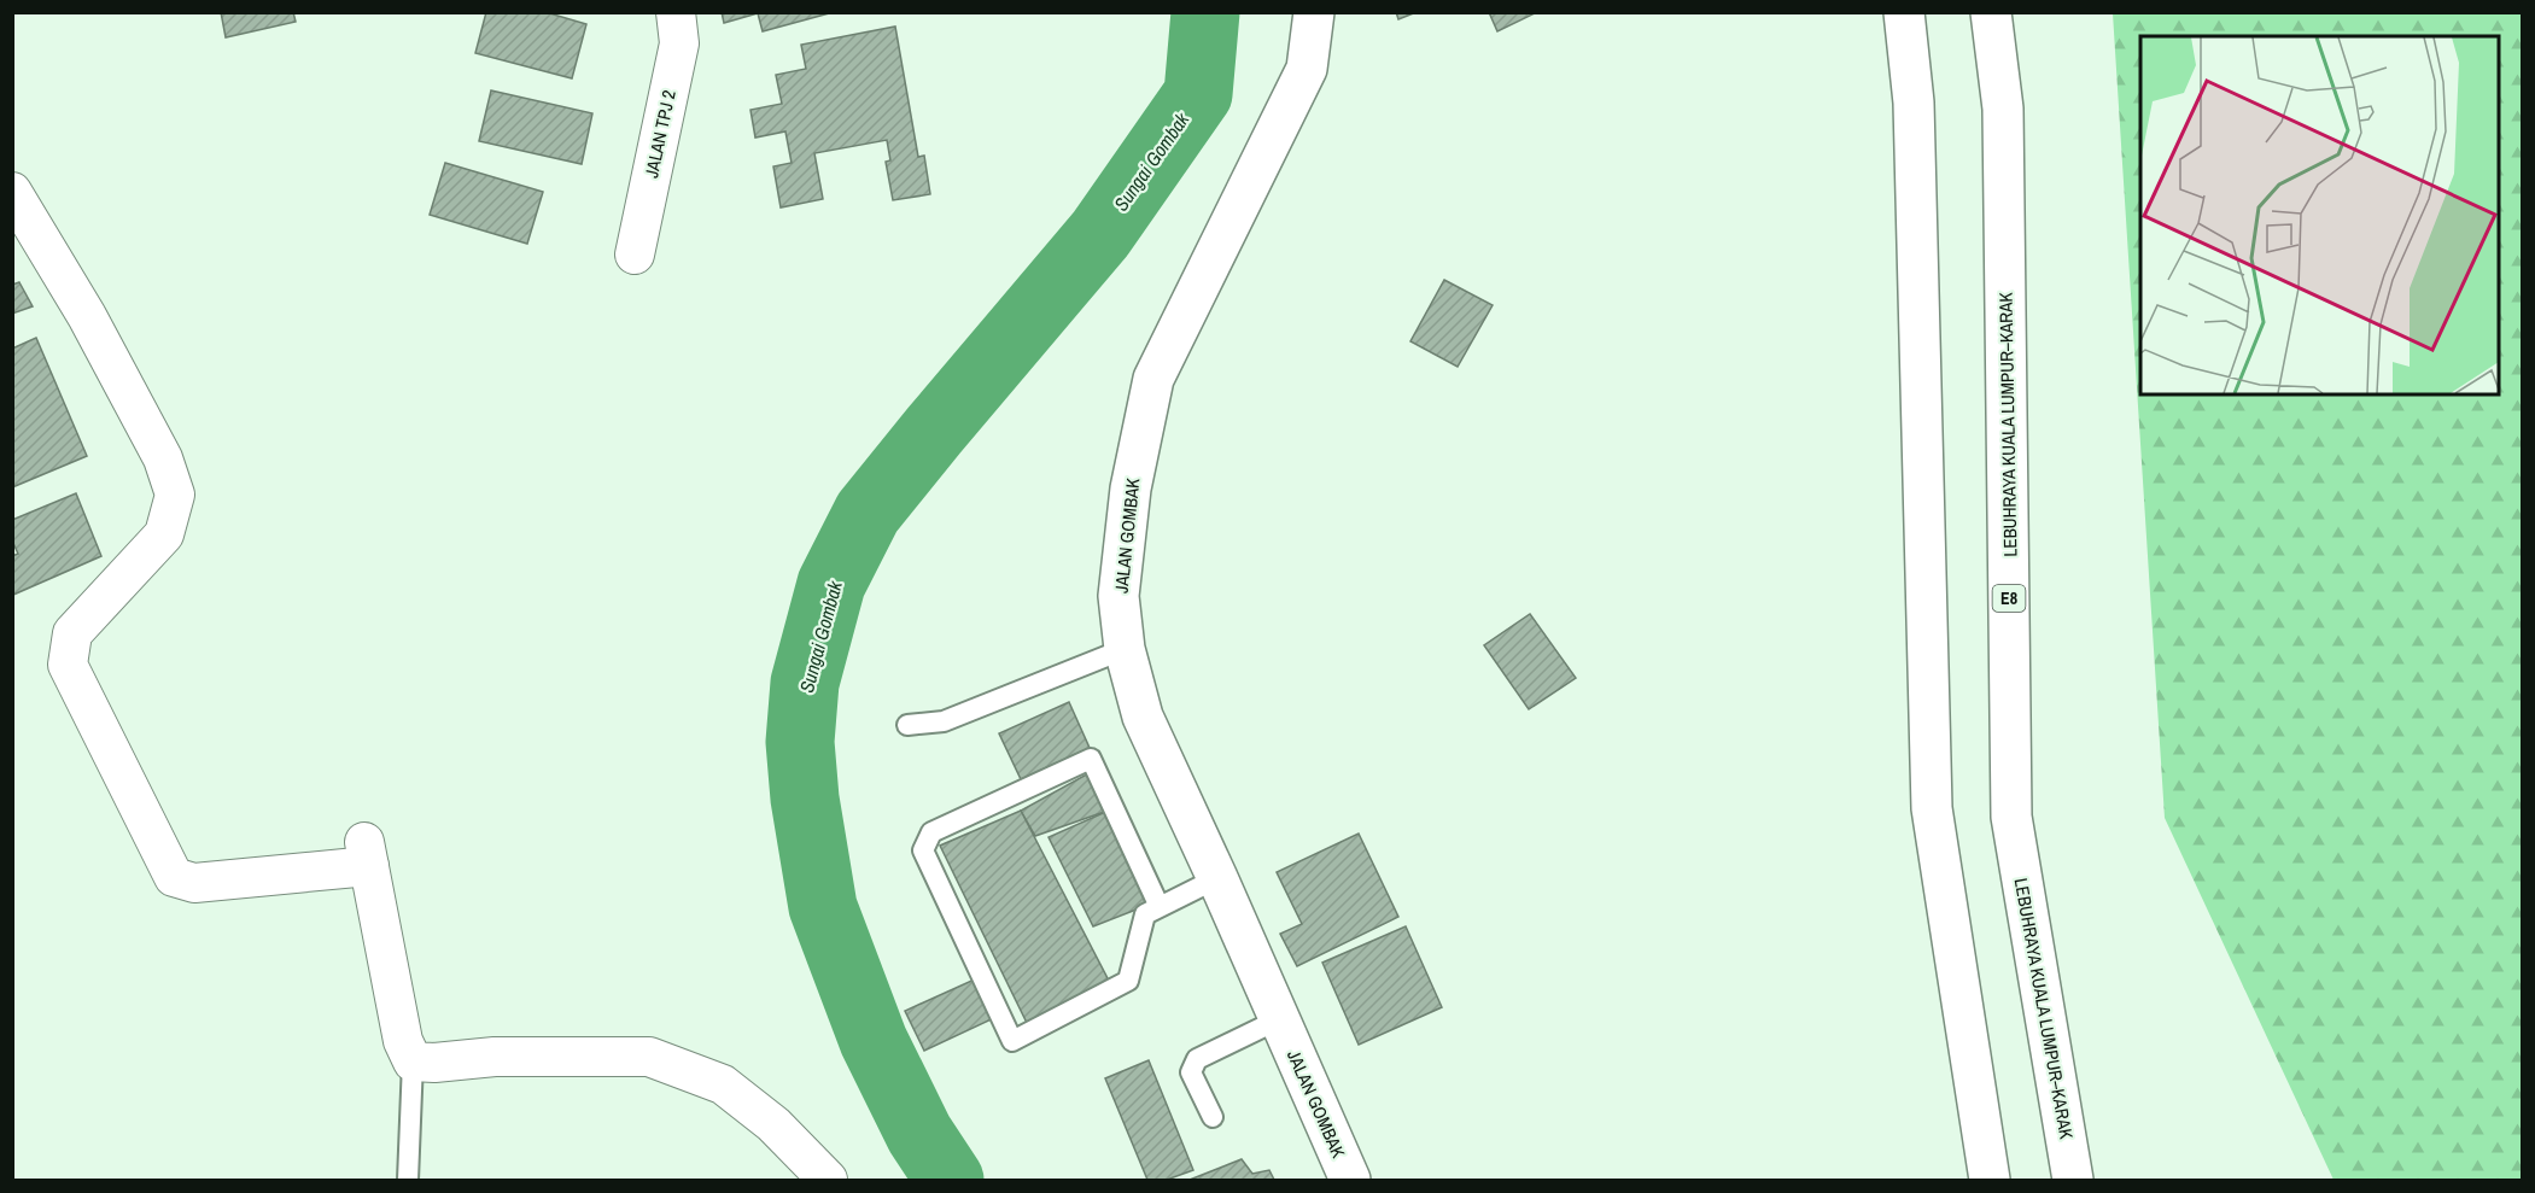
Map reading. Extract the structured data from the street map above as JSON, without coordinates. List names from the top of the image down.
{
  "streets": {
    "main road": ["LEBUHRAYA KUALA LUMPUR–KARAK", "JALAN GOMBAK", "E8"],
    "street": ["JALAN TPJ 2"]
  },
  "water": ["Sungai Gombak"]
}
